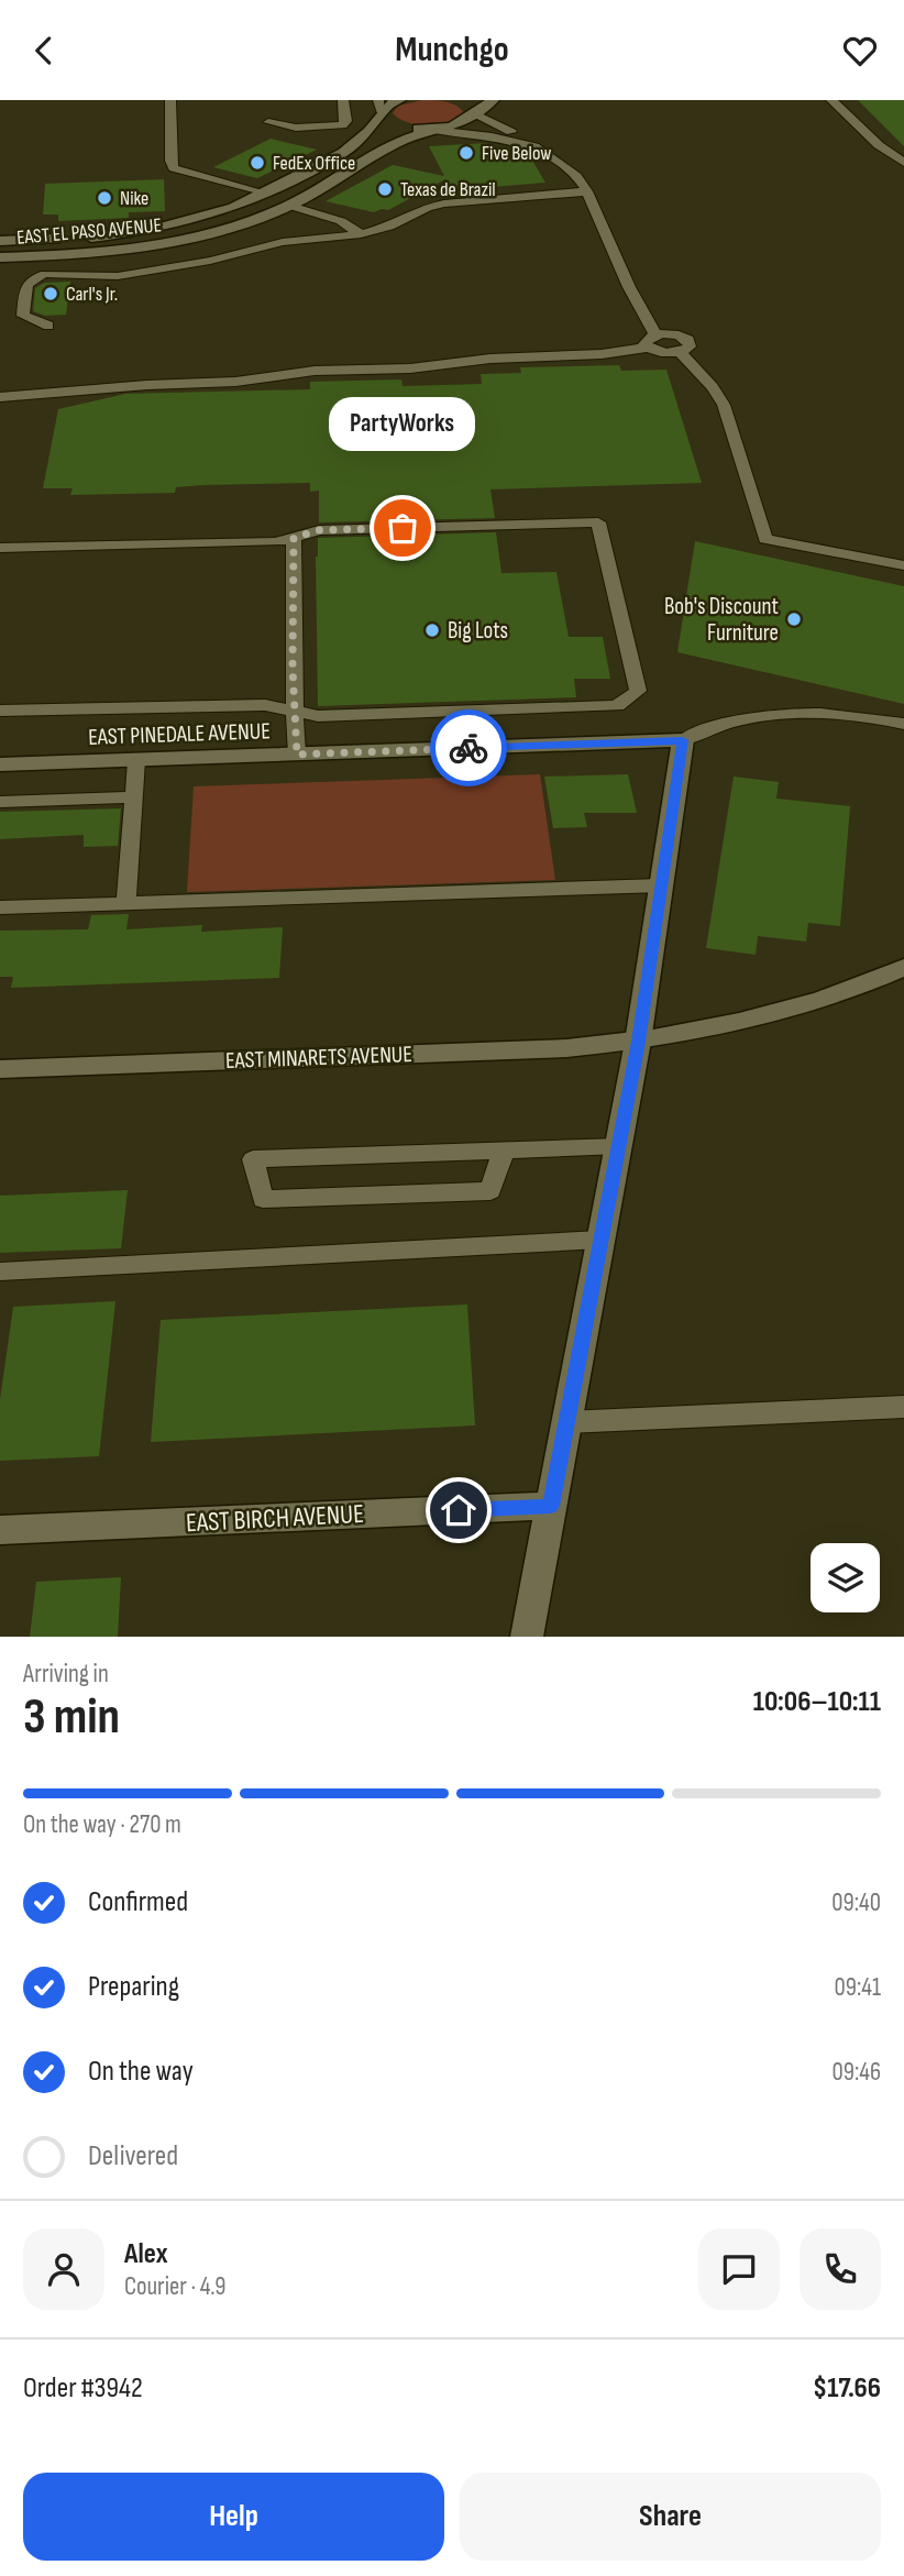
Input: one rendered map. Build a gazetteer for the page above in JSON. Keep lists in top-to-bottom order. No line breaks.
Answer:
{"streets":{"street":["EAST EL PASO AVENUE","EAST PINEDALE AVENUE","EAST MINARETS AVENUE","EAST BIRCH AVENUE"]},"places":["Five Below","FedEx Office","Texas de Brazil","Nike","Carl's Jr.","PartyWorks","Bob's Discount Furniture","Big Lots"],"page":{"header":"Munchgo","bubble":"PartyWorks","heading":["3 min","Arriving in","10:06–10:11"],"panel":["Alex","Courier · 4.9","Order #3942","$17.66"],"bar":"On the way · 270 m","list":[["Confirmed","09:40"],["Preparing","09:41"],["On the way","09:46"],"Delivered"],"buttons":["Help","Share"]}}
